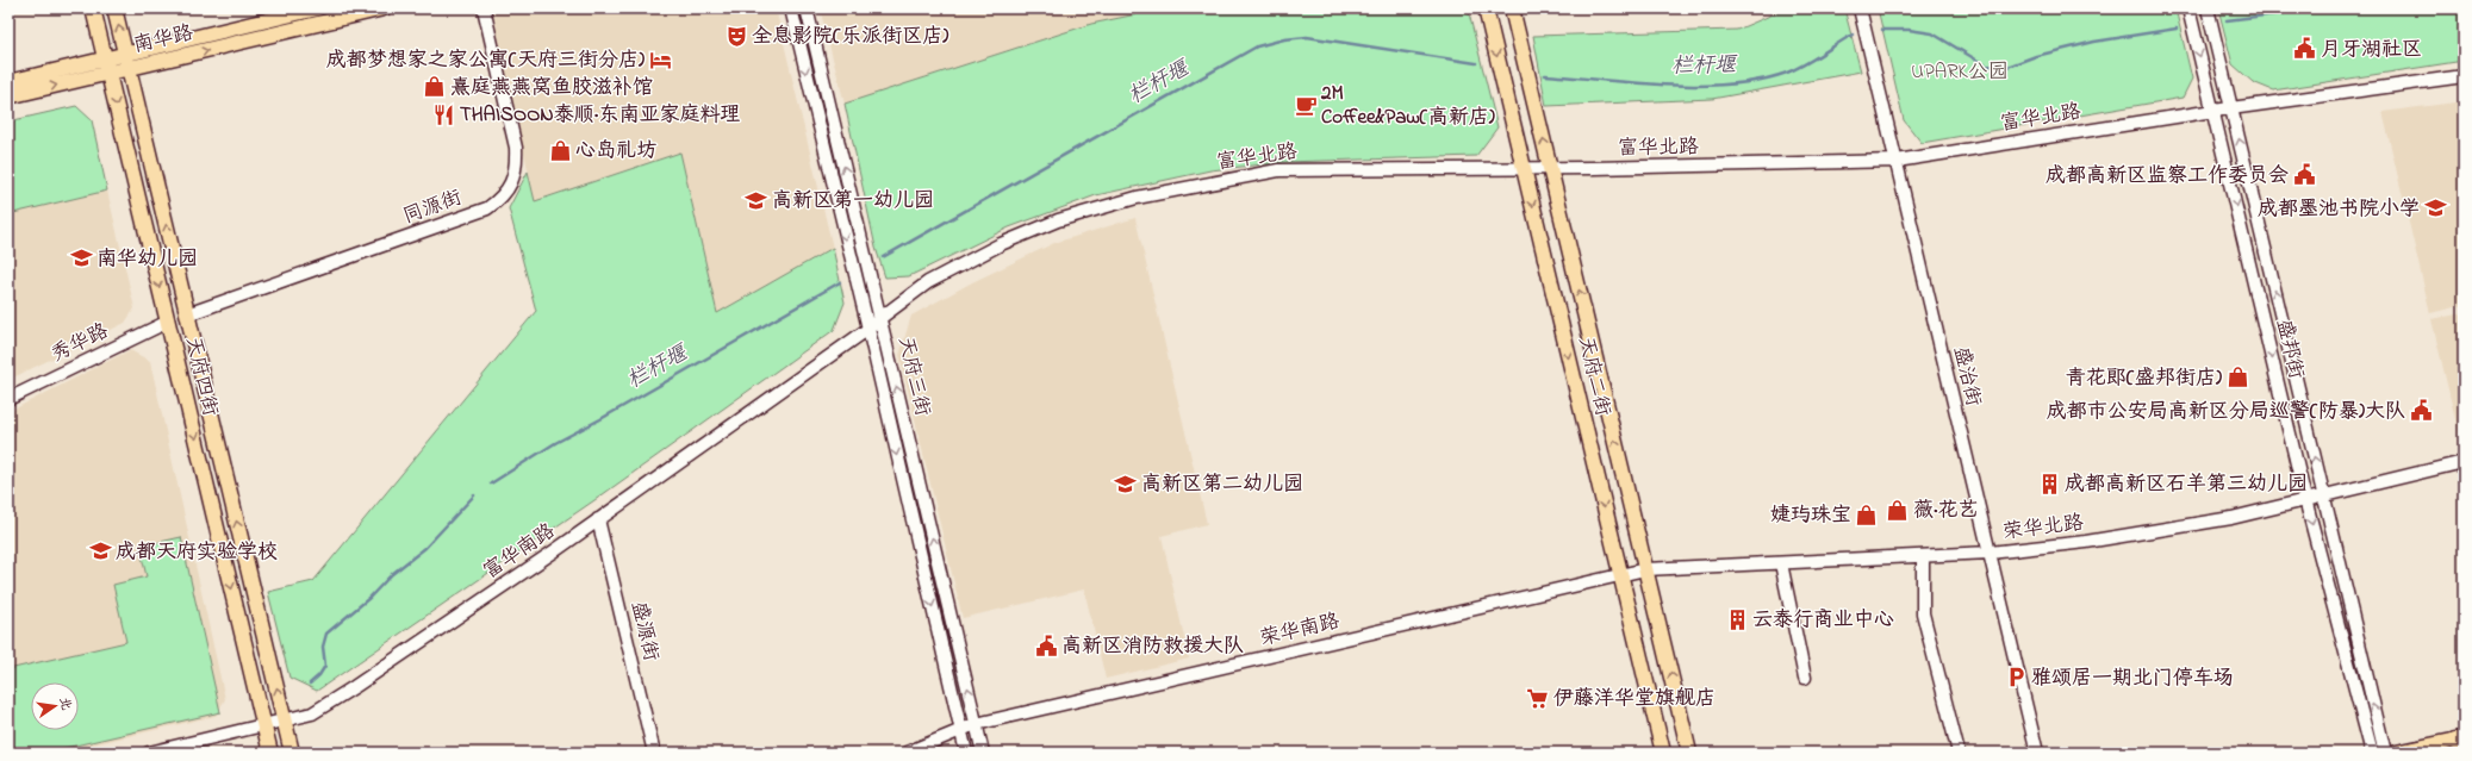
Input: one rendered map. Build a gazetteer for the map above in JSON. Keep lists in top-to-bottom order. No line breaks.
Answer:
{"streets":{"main road":["南华路","天府四街","天府二街"],"street":["富华北路","同源街","秀华路","盛邦街","天府三街","盛治街","荣华北路","富华南路","荣华南路","盛源街"]},"crossings":[["南华路","天府四街"],["富华北路","盛邦街"],["富华北路","天府三街"],["富华北路","天府二街"],["富华北路","盛治街"],["富华北路","富华南路"],["同源街","天府四街"],["秀华路","天府四街"],["盛邦街","荣华北路"],["天府四街","富华南路"],["天府三街","富华南路"],["天府三街","荣华南路"],["天府二街","荣华北路"],["天府二街","荣华南路"],["盛治街","荣华北路"],["荣华北路","荣华南路"],["富华南路","盛源街"]],"water":["栏杆堰"],"parks":["UPARK公园"],"places":{"theatre":["全息影院(乐派街区店)"],"public building":["月牙湖社区","成都高新区监察工作委员会","成都市公安局高新区分局巡警(防暴)大队","高新区消防救援大队"],"hotel":["成都梦想家之家公寓(天府三街分店)"],"shop":["熹庭燕燕窝鱼胶滋补馆","心岛礼坊","青花郎(盛邦街店)","薇·花艺","婕玙珠宝"],"cafe":["2M Coffee&Paw(高新店)"],"restaurant":["THAISOON泰顺·东南亚家庭料理"],"school or university":["高新区第一幼儿园","成都墨池书院小学","南华幼儿园","高新区第二幼儿园","成都天府实验学校"],"building":["成都高新区石羊第三幼儿园","云泰行商业中心"],"parking":["雅颂居一期北门停车场"],"supermarket":["伊藤洋华堂旗舰店"]},"north":"right"}
